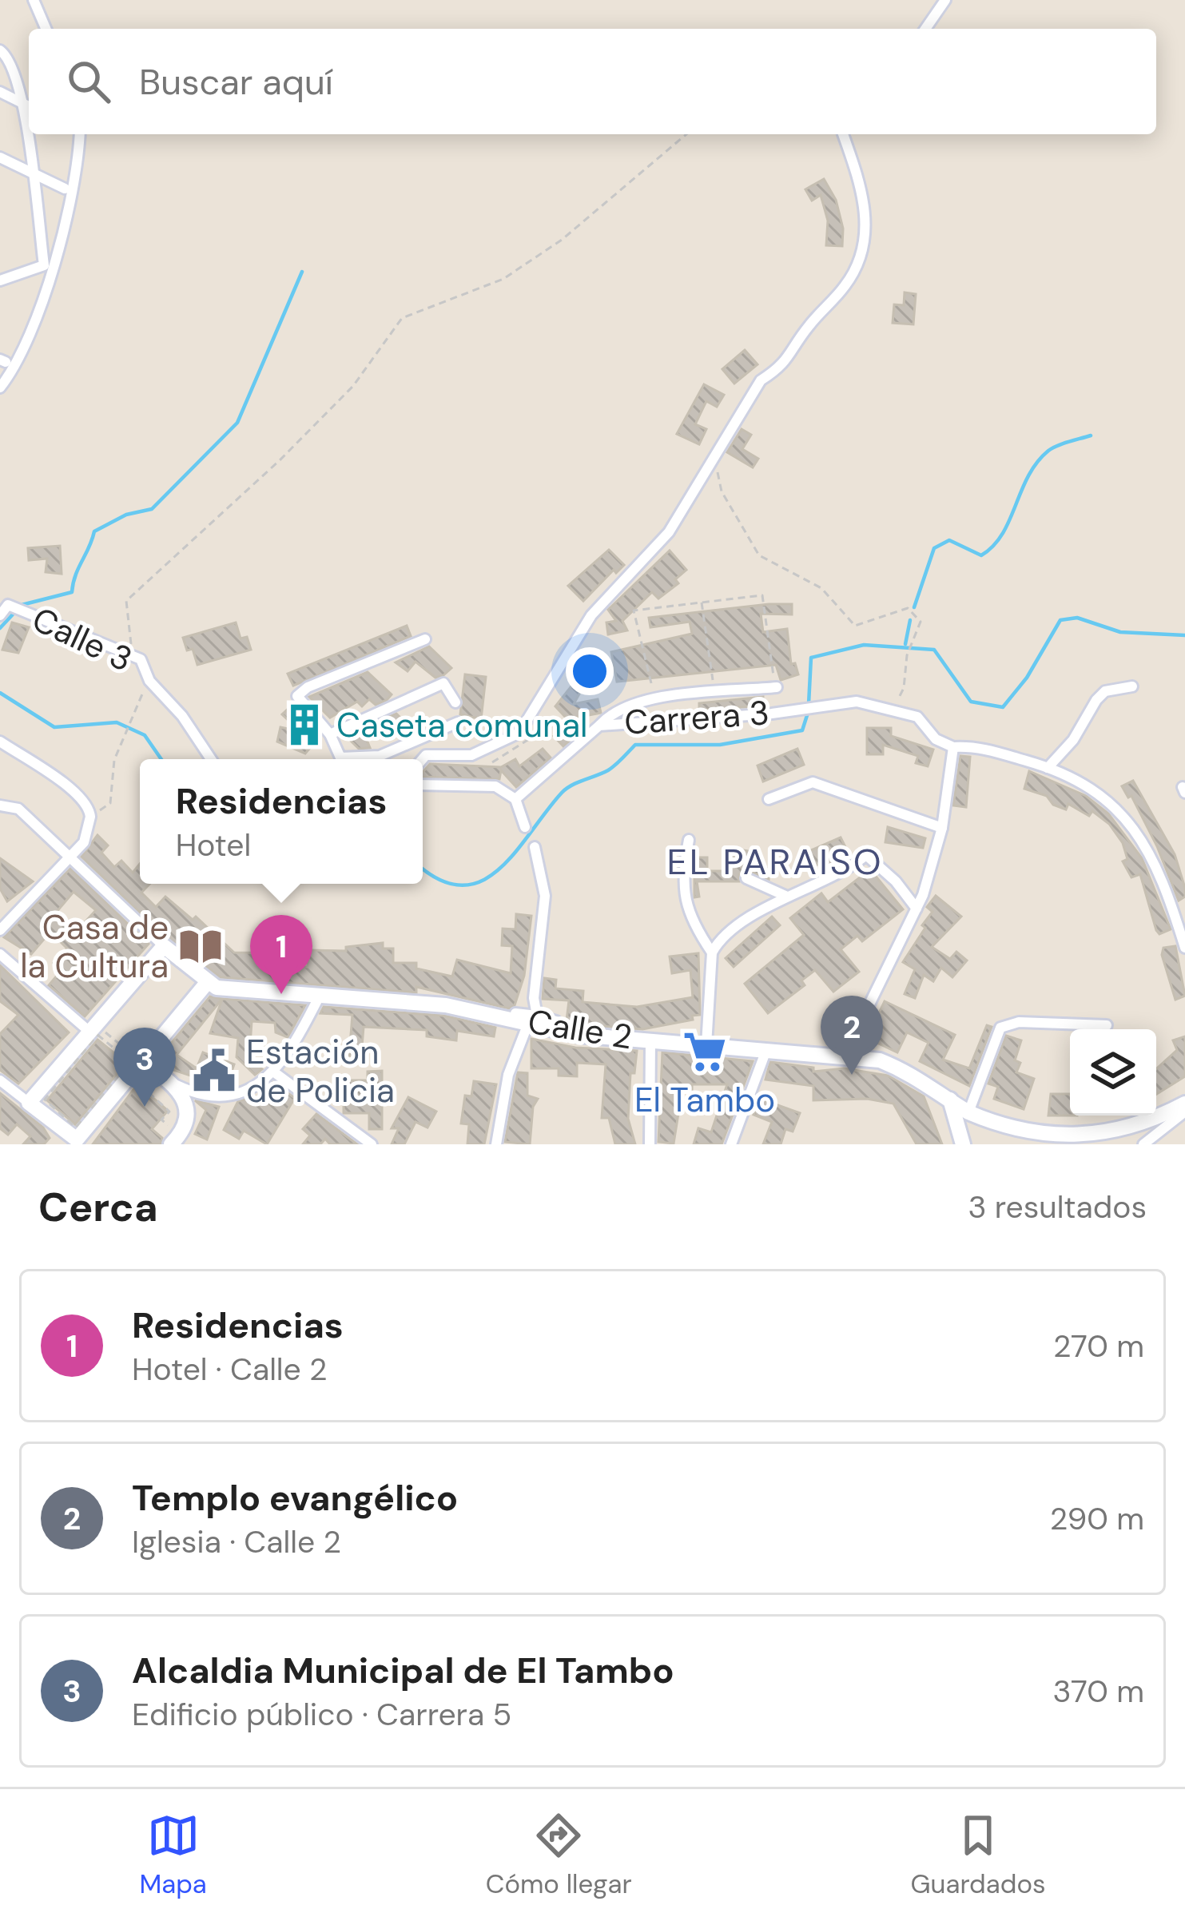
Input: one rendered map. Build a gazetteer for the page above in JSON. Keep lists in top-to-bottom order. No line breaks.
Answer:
{"streets":{"street":["Calle 3","Carrera 3","Calle 2"]},"districts":["EL PARAISO"],"places":{"building":["Caseta comunal"],"library":["Casa de la Cultura"],"supermarket":["El Tambo"],"public building":["Estación de Policia"]},"page":{"search":"Buscar aquí","popup":["Residencias","Hotel"],"pins":["1","2","3"],"heading":["Cerca","3 resultados"],"list":[{"mark":"1","name":"Residencias","note":"Hotel · Calle 2","value":"270 m"},{"mark":"2","name":"Templo evangélico","note":"Iglesia · Calle 2","value":"290 m"},{"mark":"3","name":"Alcaldia Municipal de El Tambo","note":"Edificio público · Carrera 5","value":"370 m"}],"nav":["Mapa","Cómo llegar","Guardados"]}}
